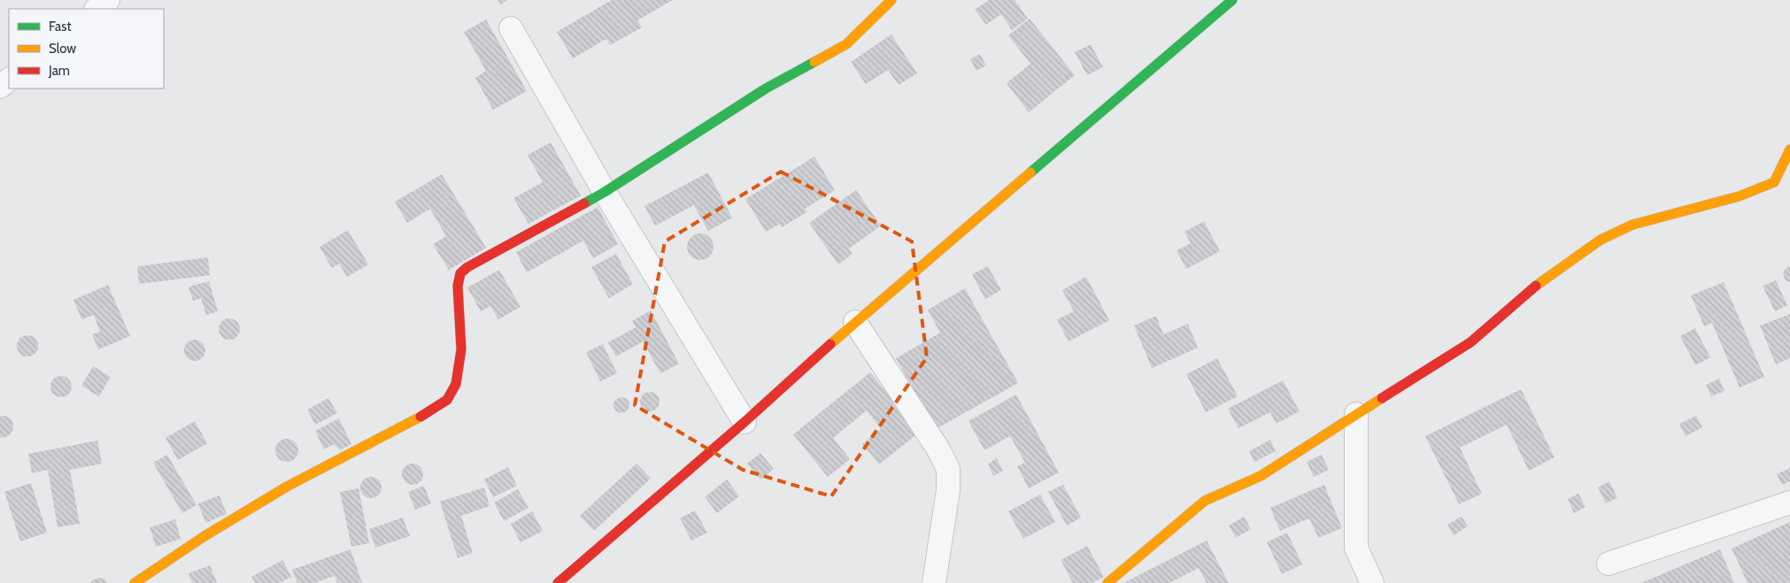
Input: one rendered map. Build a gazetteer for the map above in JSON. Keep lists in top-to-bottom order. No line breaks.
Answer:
{"legend":["Fast","Slow","Jam"]}
